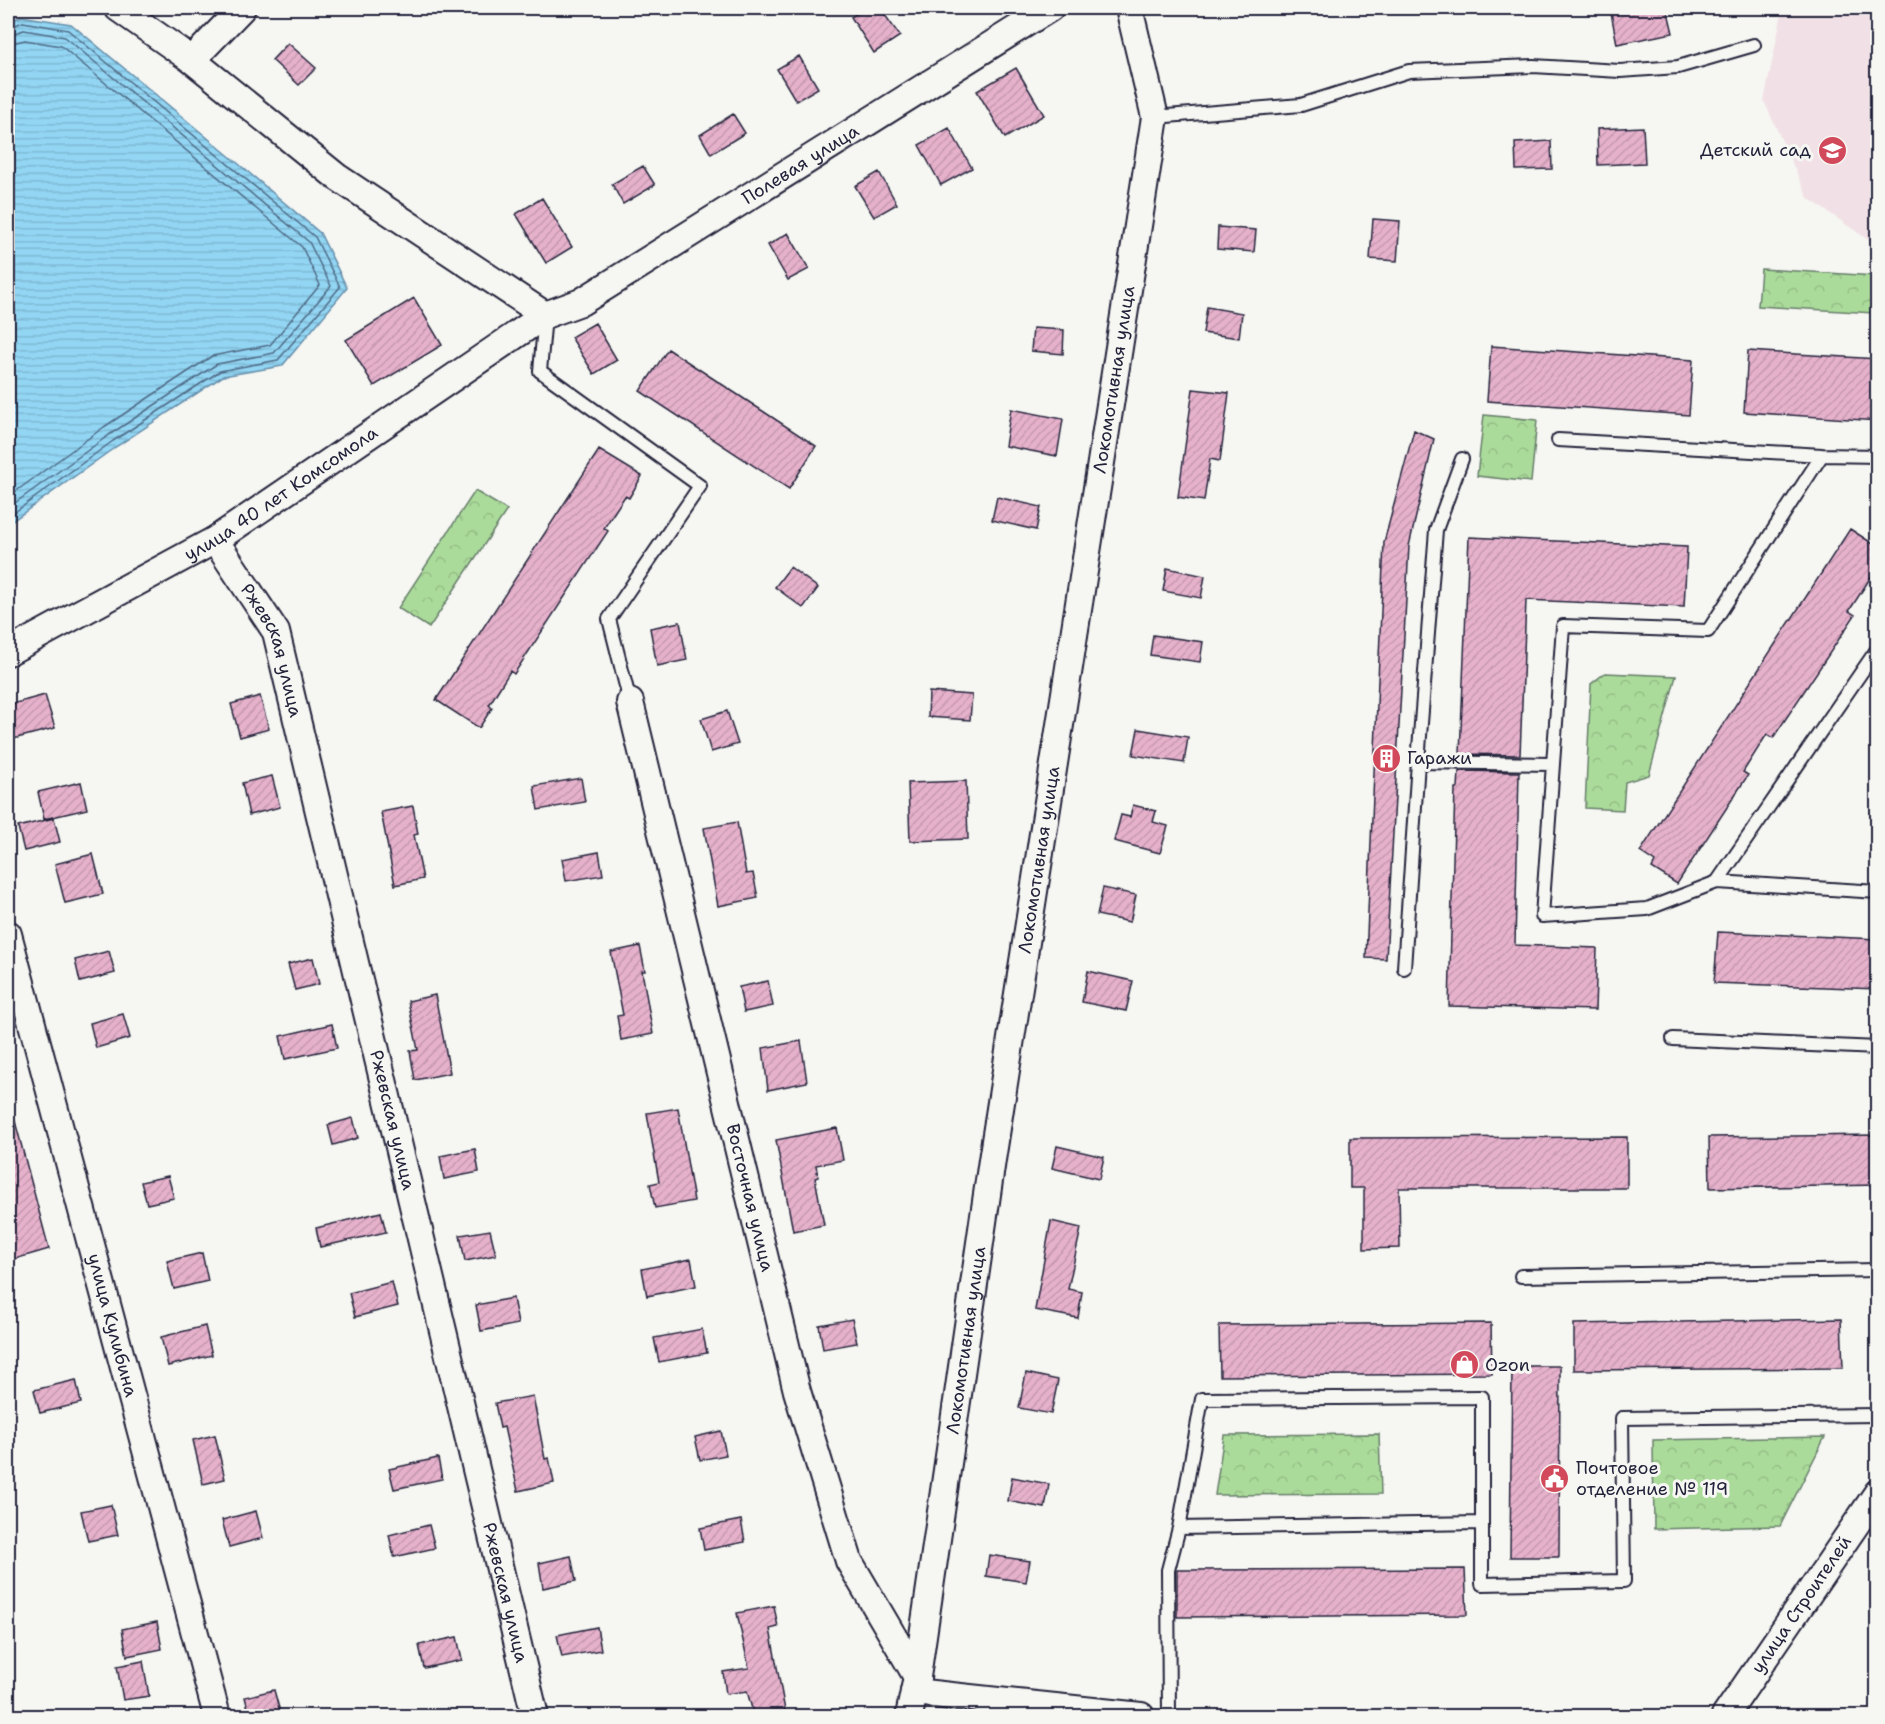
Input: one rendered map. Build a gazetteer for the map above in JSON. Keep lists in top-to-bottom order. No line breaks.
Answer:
{"streets":{"street":["Полевая улица","Локомотивная улица","улица 40 лет Комсомола","Ржевская улица","Восточная улица","улица Кулибина","улица Строителей"]},"crossings":[["Полевая улица","улица 40 лет Комсомола"],["Локомотивная улица","Восточная улица"],["улица 40 лет Комсомола","Ржевская улица"]],"places":{"school or university":["Детский сад"],"building":["Гаражи"],"shop":["Ozon"],"public building":["Почтовое отделение № 119"]}}
